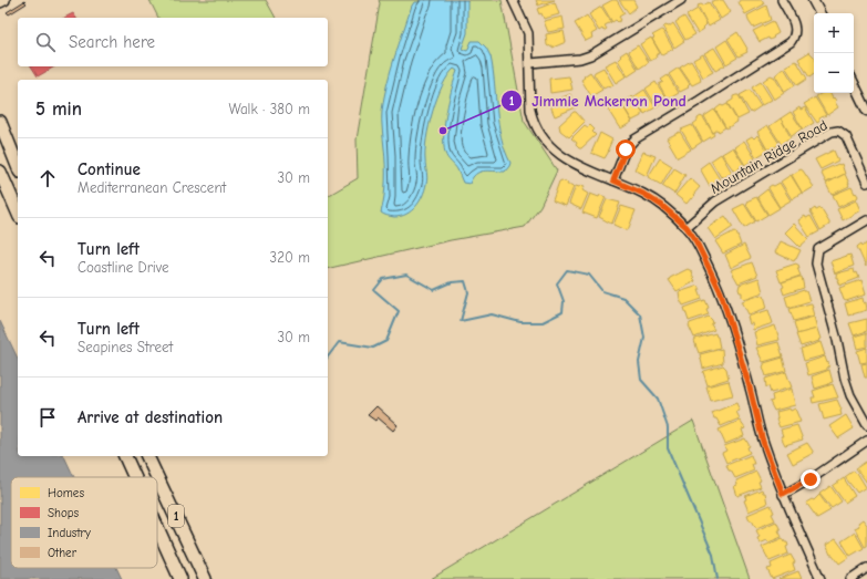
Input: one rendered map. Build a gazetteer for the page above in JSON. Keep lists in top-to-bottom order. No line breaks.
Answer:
{"streets":{"main road":["1"],"street":["Mountain Ridge Road"]},"places":["Jimmie Mckerron Pond"],"legend":["Homes","Shops","Industry","Other"],"page":{"map_buttons":["+","−"],"search":"Search here","heading":["5 min","Walk · 380 m"],"list":[["Continue","Mediterranean Crescent","30 m"],["Turn left","Coastline Drive","320 m"],["Turn left","Seapines Street","30 m"],"Arrive at destination"]}}
